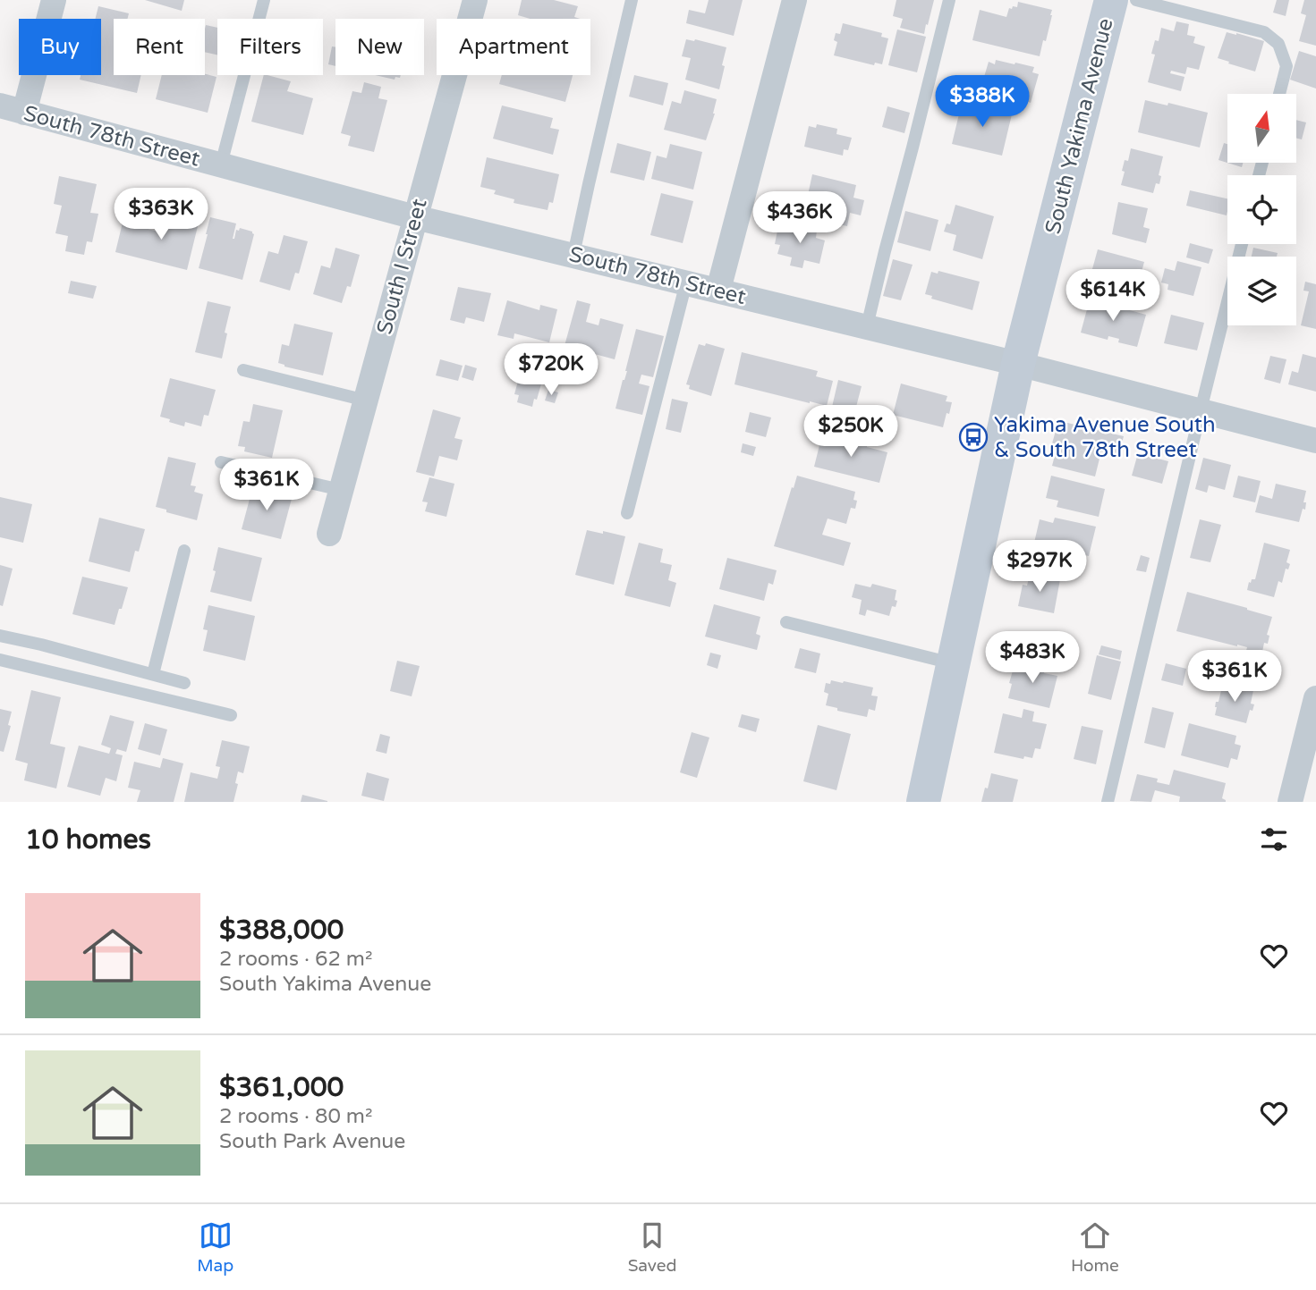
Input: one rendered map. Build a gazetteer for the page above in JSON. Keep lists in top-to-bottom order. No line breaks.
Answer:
{"streets":{"main road":["South Yakima Avenue"],"street":["South 78th Street","South I Street"]},"crossings":[["South Yakima Avenue","South 78th Street"],["South 78th Street","South I Street"]],"places":{"bus stop":["Yakima Avenue South & South 78th Street"]},"north":"top","page":{"chip":["Buy","Rent","Filters","New","Apartment"],"price":["$388K","$363K","$436K","$614K","$720K","$250K","$361K","$297K","$483K","$361K"],"heading":"10 homes","list":[{"name":"$388,000","note":"2 rooms · 62 m² · South Yakima Avenue"},{"name":"$361,000","note":"2 rooms · 80 m² · South Park Avenue"}],"tabs":["Map","Saved","Home"]}}
